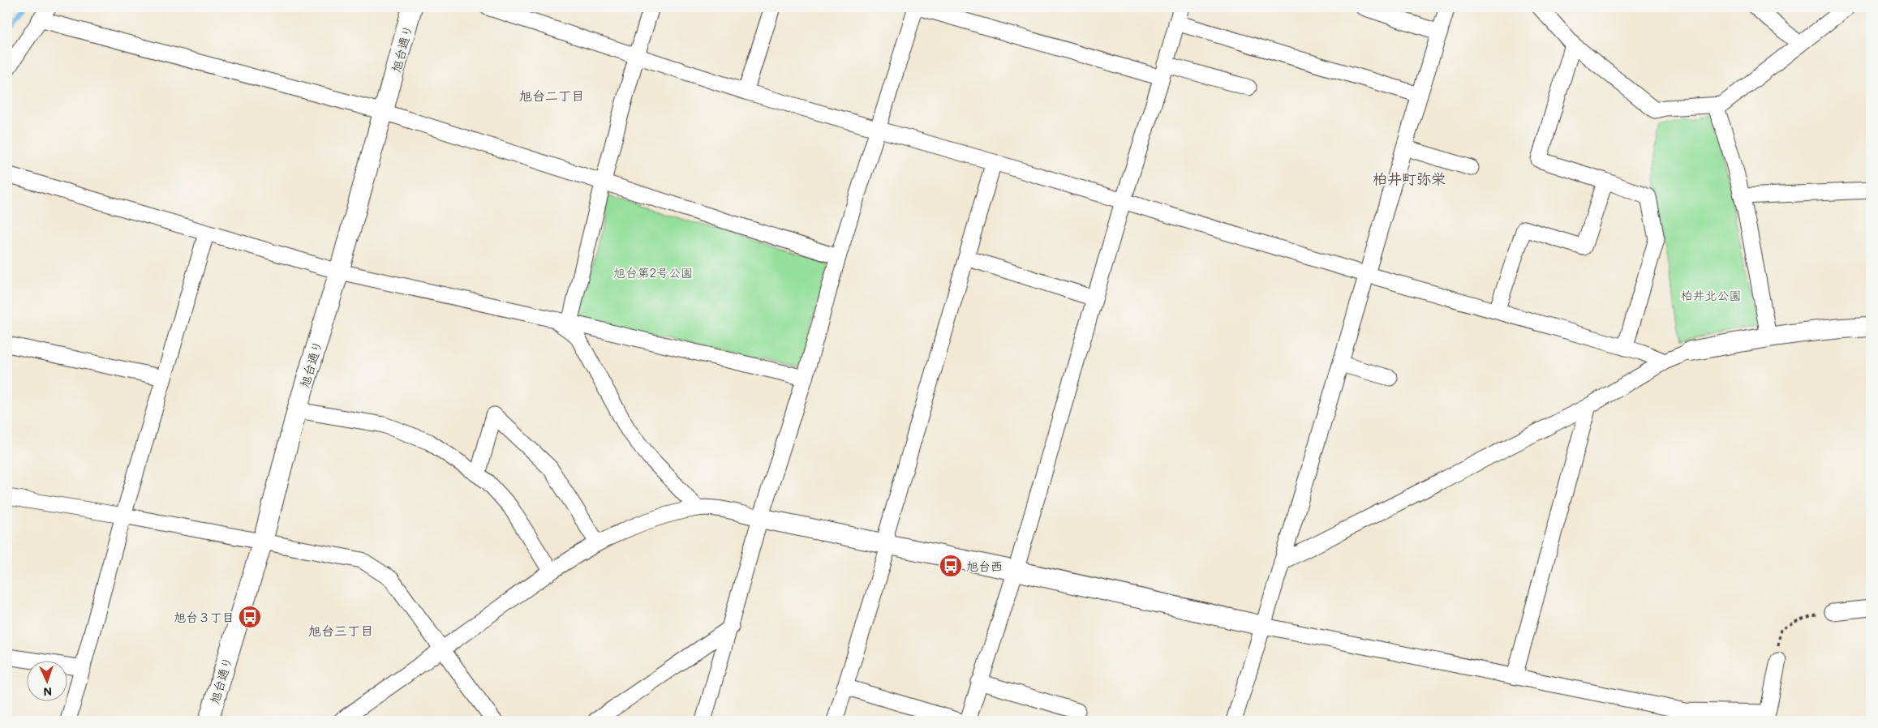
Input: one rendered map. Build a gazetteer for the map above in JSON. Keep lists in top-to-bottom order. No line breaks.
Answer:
{"streets":{"street":["旭台通り"]},"districts":["旭台二丁目","柏井町弥栄","旭台三丁目"],"parks":["旭台第2号公園","柏井北公園"],"places":{"bus stop":["旭台西","旭台３丁目"]},"north":"bottom"}
